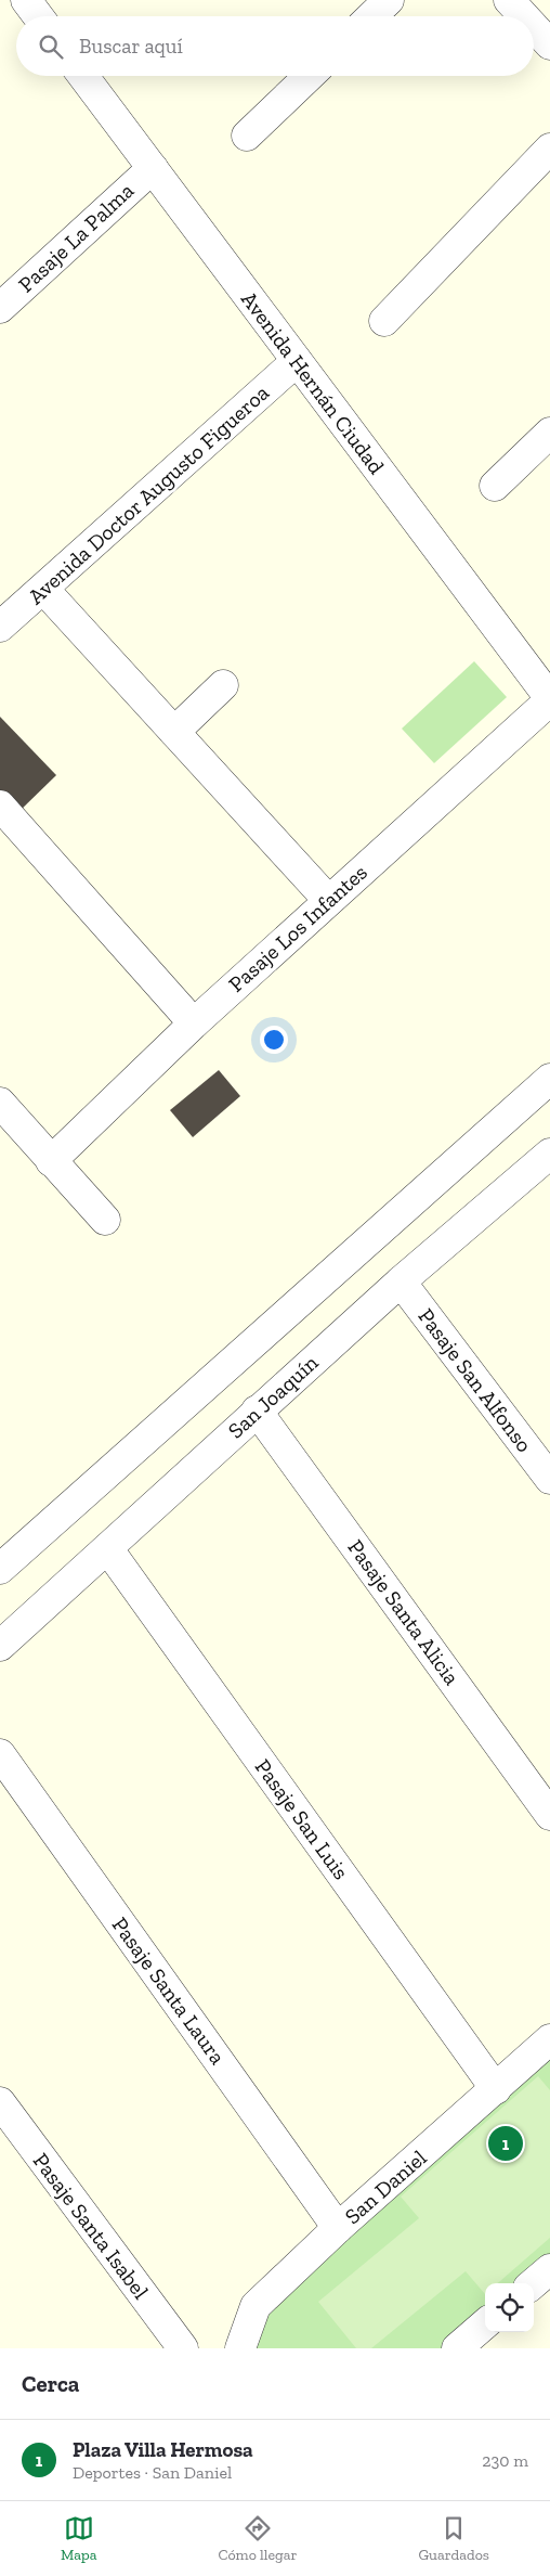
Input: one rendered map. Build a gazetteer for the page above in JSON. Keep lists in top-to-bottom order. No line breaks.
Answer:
{"streets":{"street":["Pasaje La Palma","Avenida Hernán Ciudad","Avenida Doctor Augusto Figueroa","Pasaje Los Infantes","Pasaje San Alfonso","San Joaquín","Pasaje Santa Alicia","Pasaje San Luis","Pasaje Santa Laura","San Daniel","Pasaje Santa Isabel"]},"crossings":[["Pasaje La Palma","Avenida Hernán Ciudad"],["Avenida Hernán Ciudad","Avenida Doctor Augusto Figueroa"],["Avenida Hernán Ciudad","Pasaje Los Infantes"],["Pasaje San Alfonso","San Joaquín"],["San Joaquín","Pasaje Santa Alicia"],["San Joaquín","Pasaje San Luis"],["Pasaje San Luis","San Daniel"],["Pasaje Santa Laura","San Daniel"]],"page":{"search":"Buscar aquí","pins":"1","heading":"Cerca","list":[{"mark":"1","name":"Plaza Villa Hermosa","note":"Deportes · San Daniel","value":"230 m"}],"nav":["Mapa","Cómo llegar","Guardados"]}}
